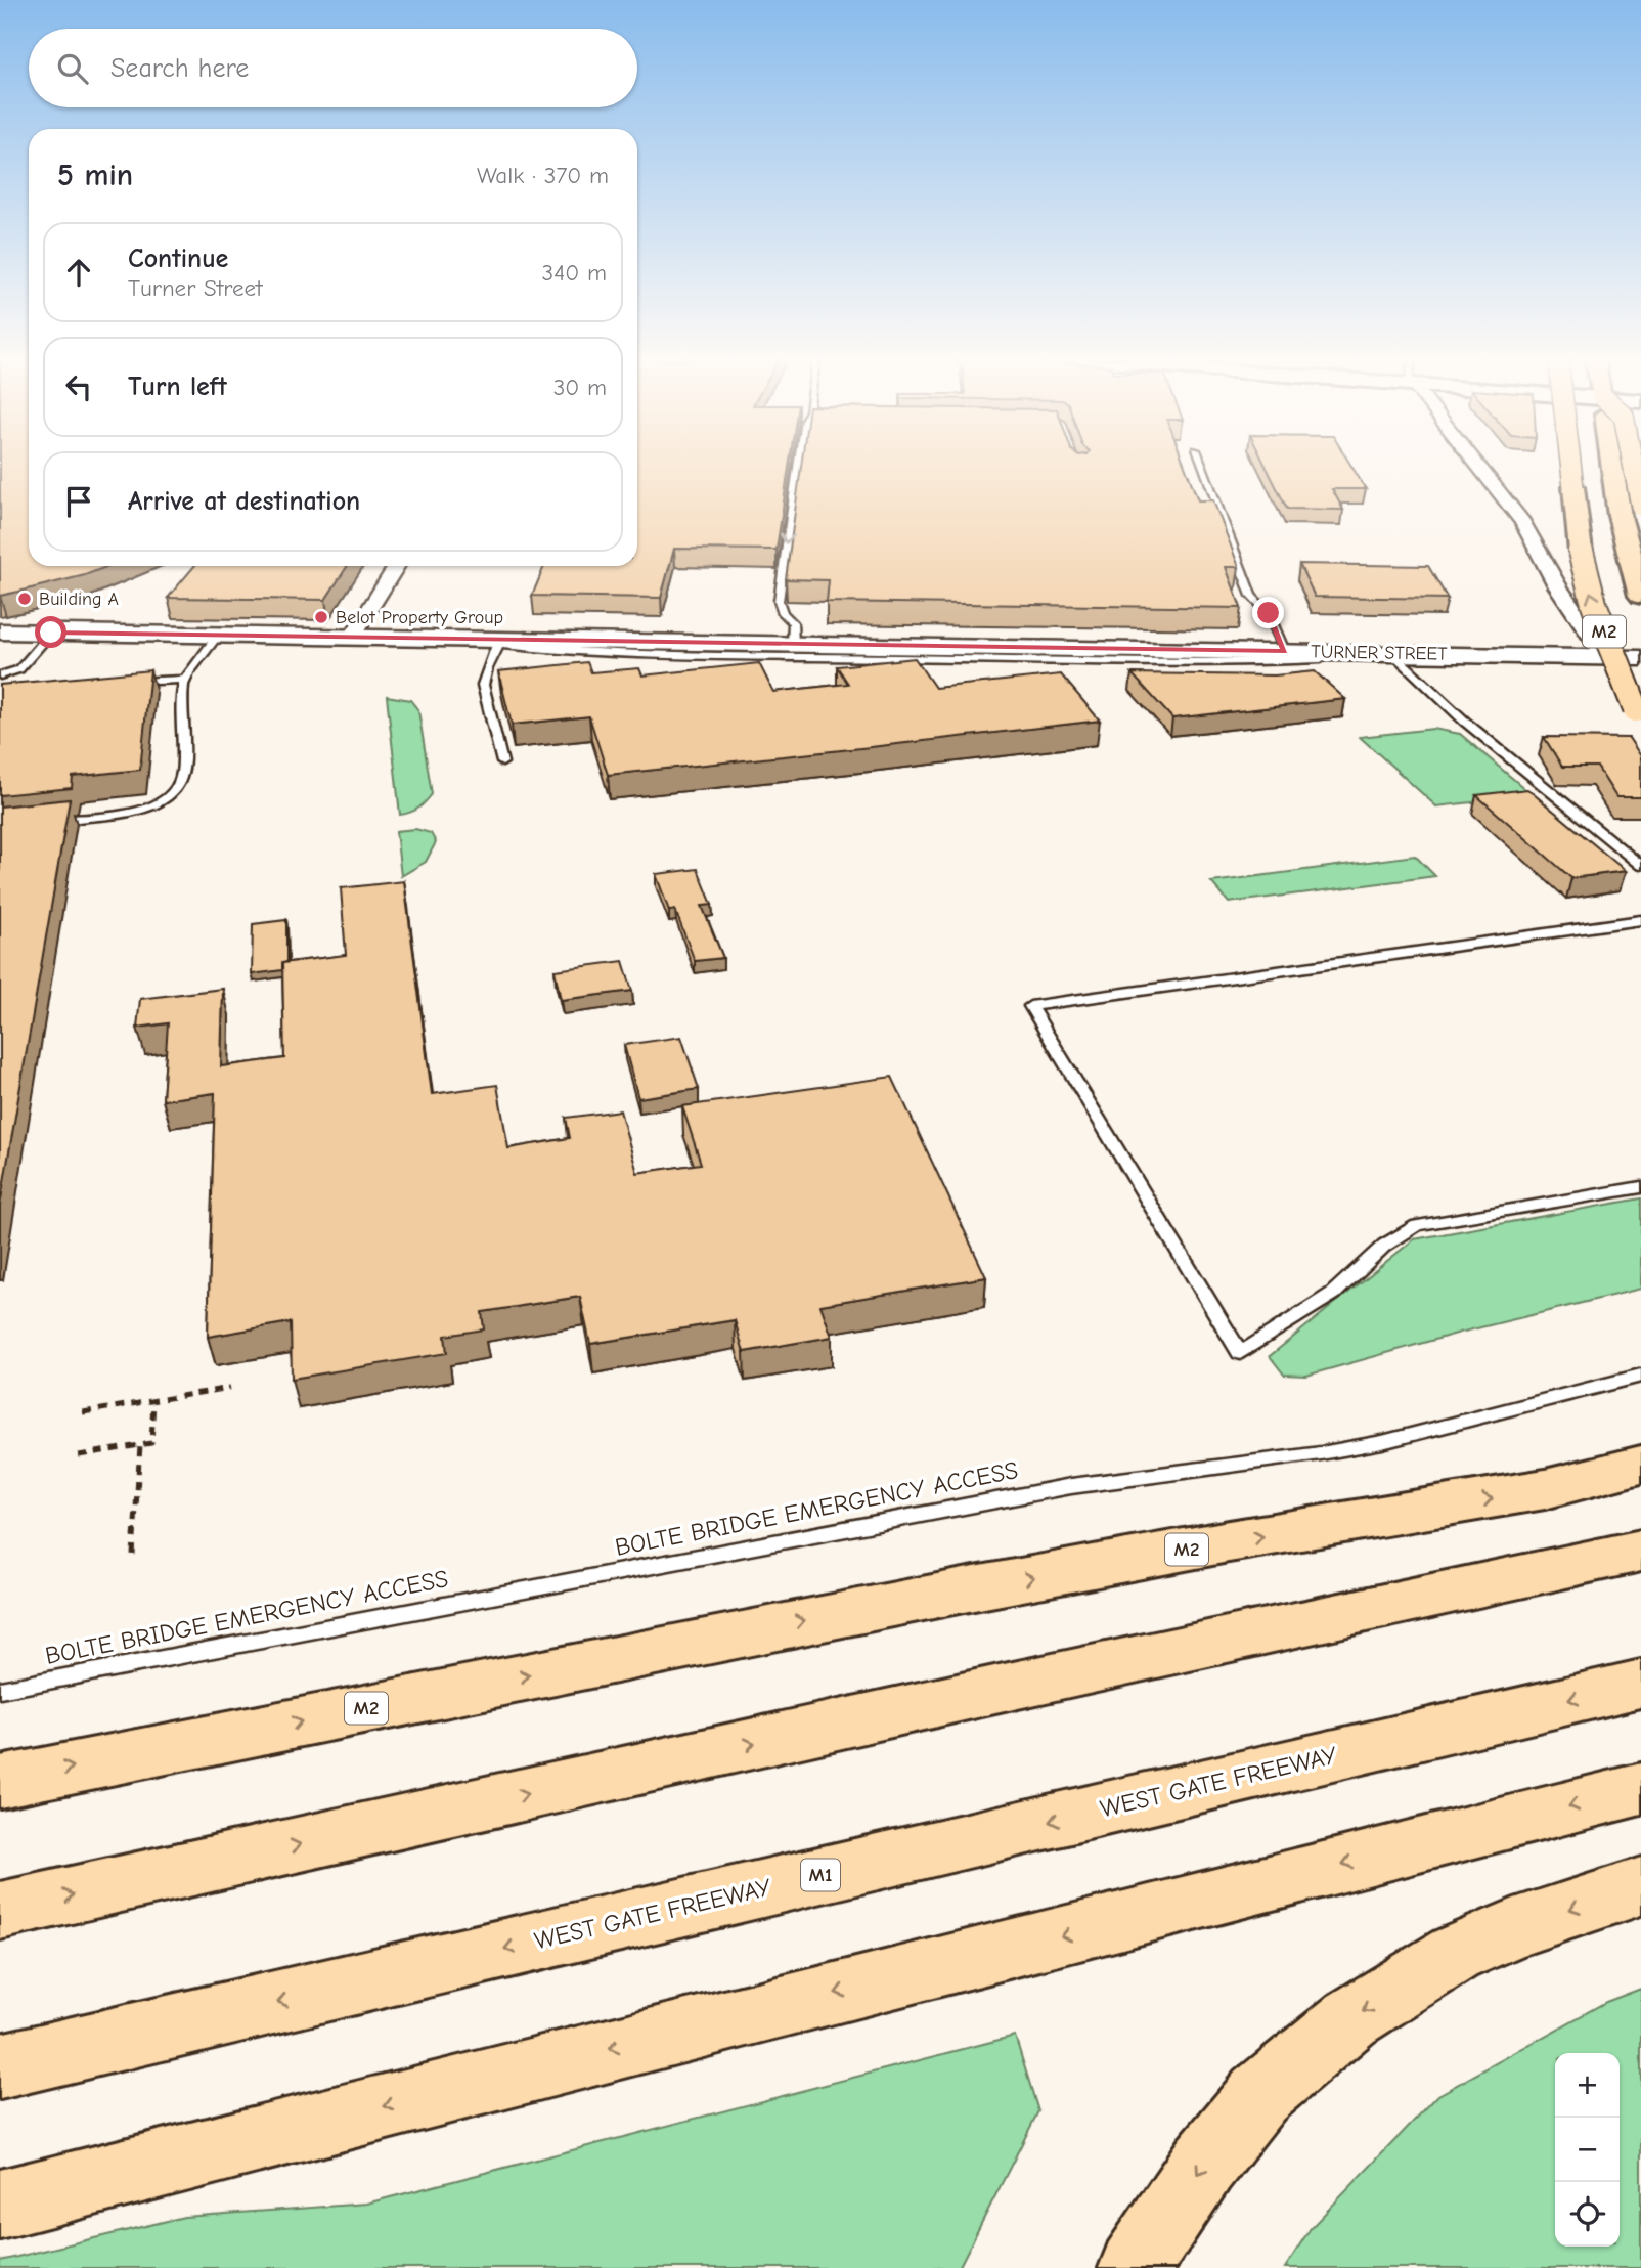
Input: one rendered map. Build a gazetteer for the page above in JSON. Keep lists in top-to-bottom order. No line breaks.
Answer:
{"streets":{"highway":["M2","WEST GATE FREEWAY","M1"],"street":["TURNER STREET"],"lane":["BOLTE BRIDGE EMERGENCY ACCESS"]},"places":["Building A","Belot Property Group"],"page":{"search":"Search here","heading":["5 min","Walk · 370 m"],"list":[["Continue","Turner Street","340 m"],["Turn left","30 m"],"Arrive at destination"],"map_buttons":["+","−"]}}
